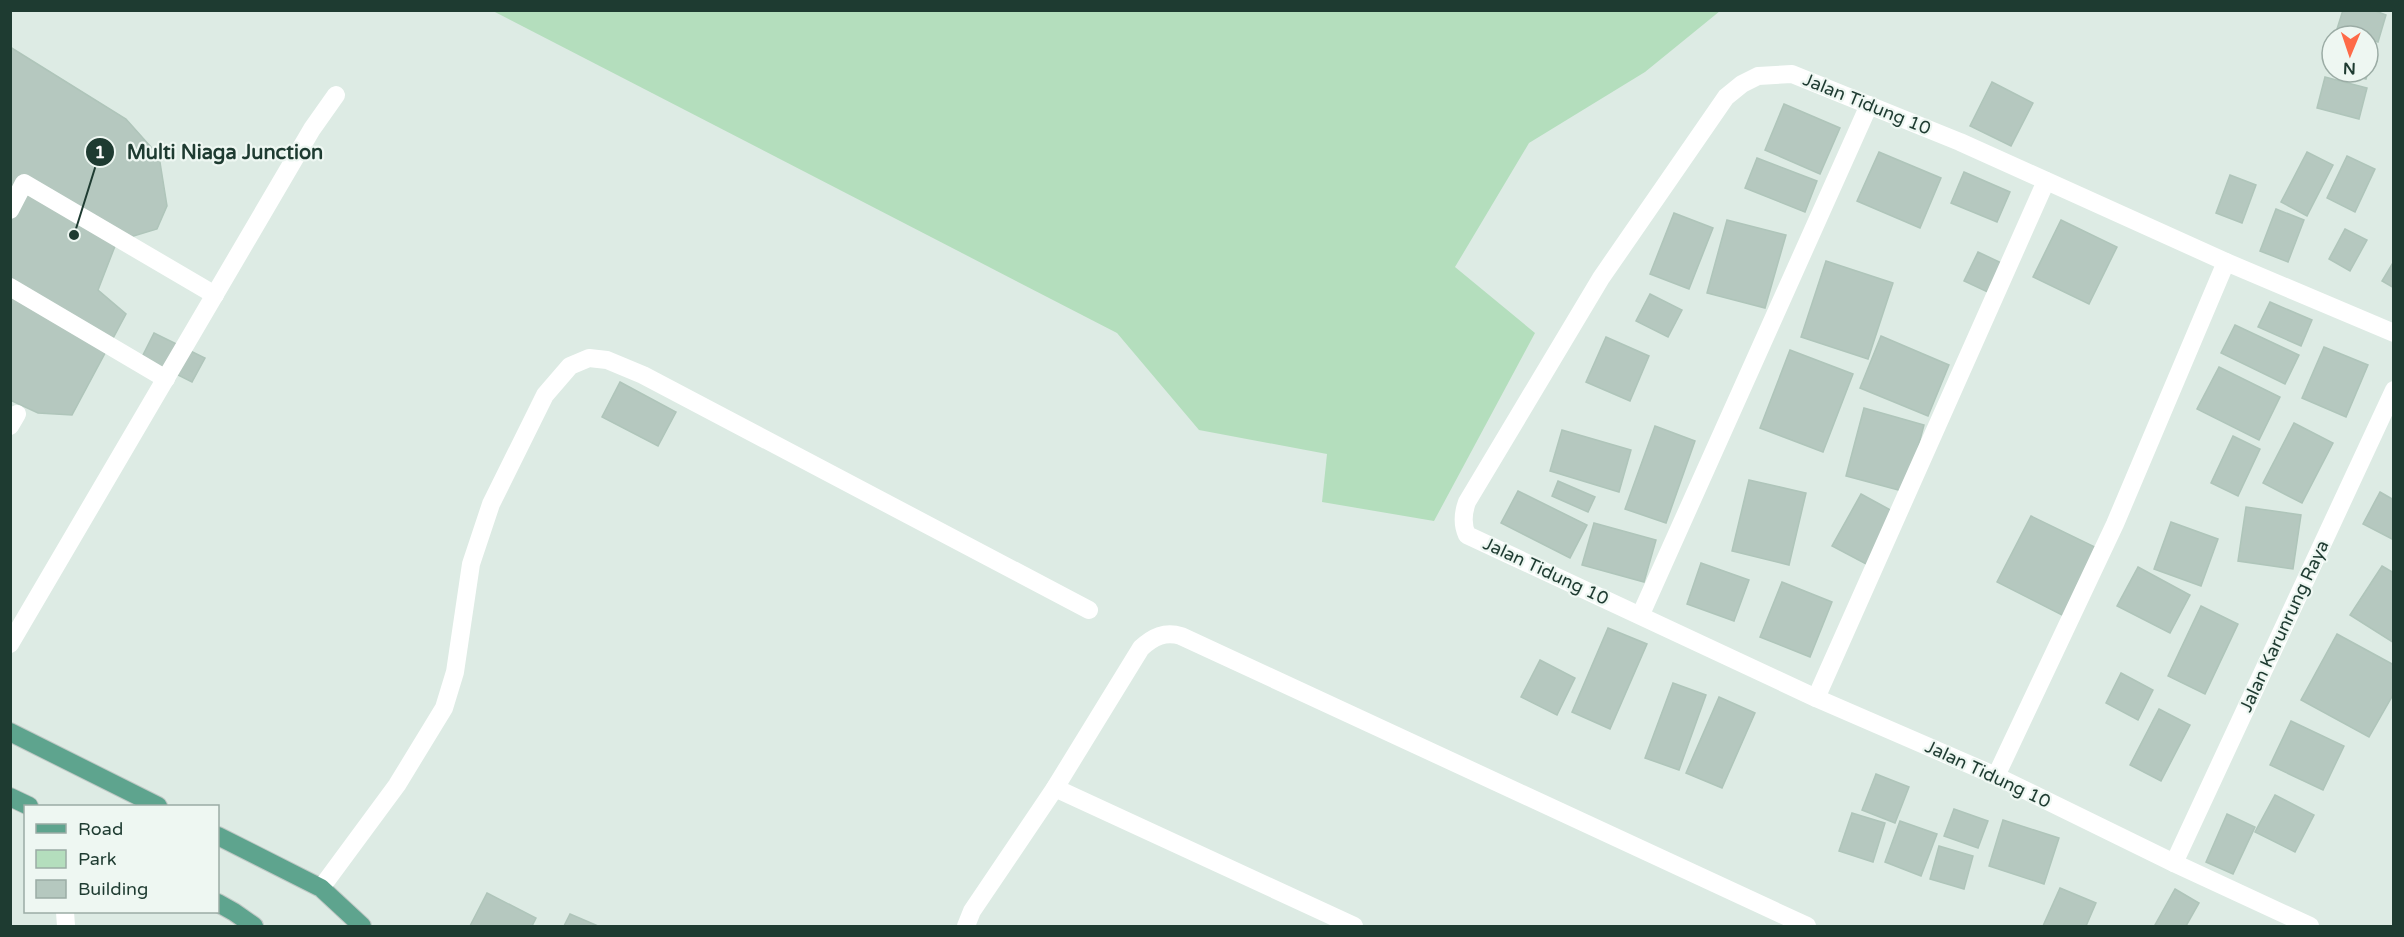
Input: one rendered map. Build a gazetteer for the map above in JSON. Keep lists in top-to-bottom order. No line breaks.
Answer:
{"streets":{"street":["Jalan Tidung 10","Jalan Karunrung Raya"]},"crossings":[["Jalan Tidung 10","Jalan Karunrung Raya"]],"places":["Multi Niaga Junction"],"legend":["Road","Park","Building"],"north":"bottom"}
